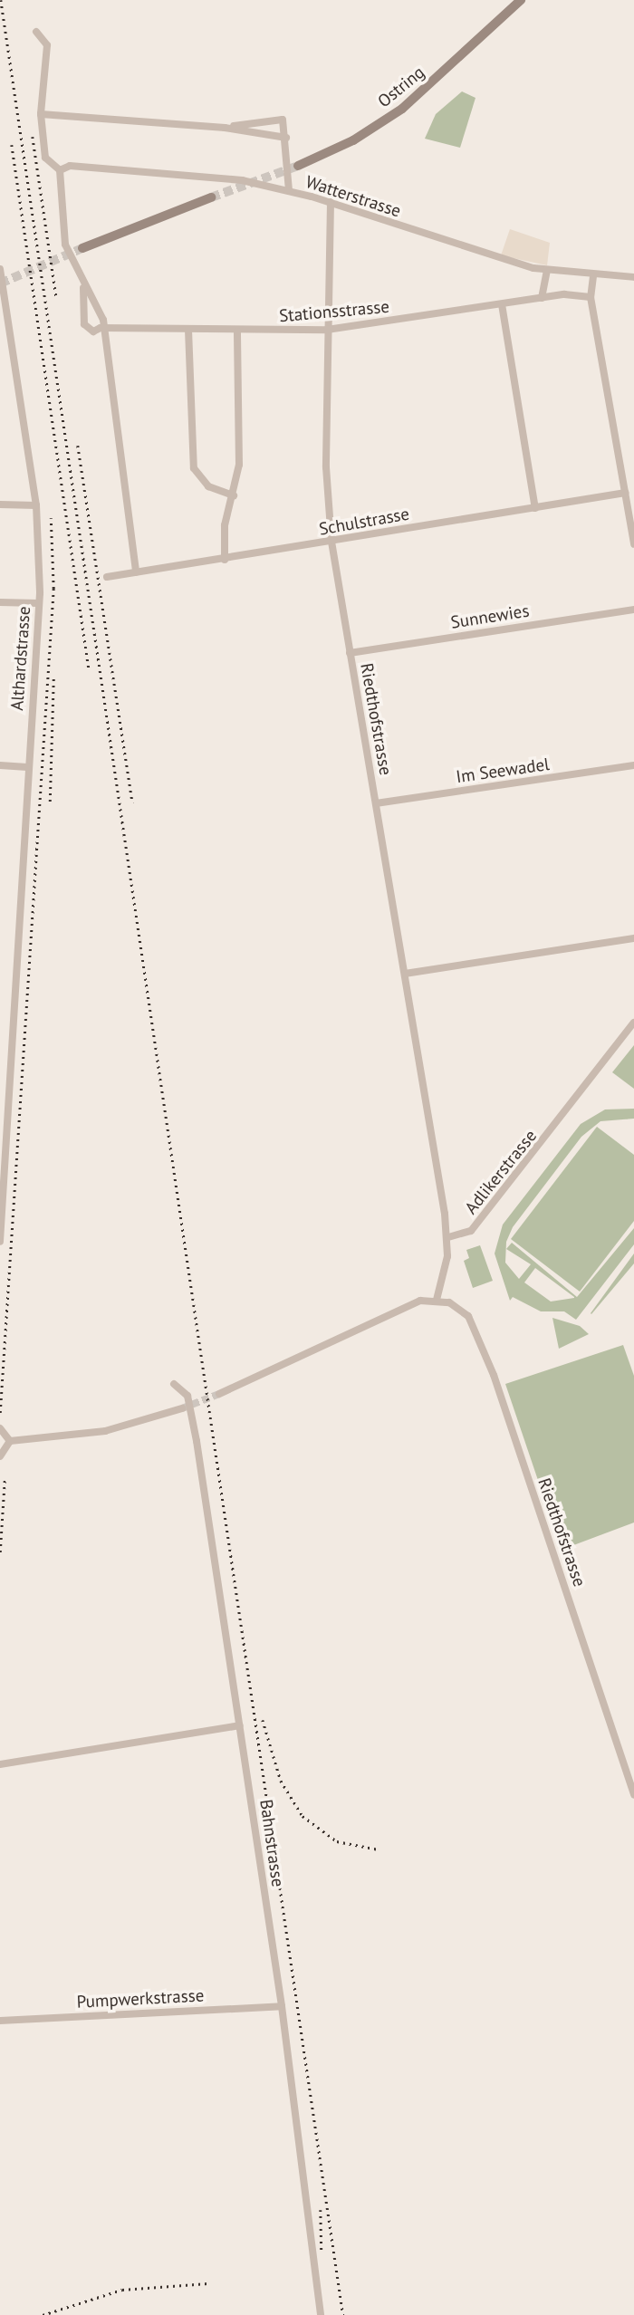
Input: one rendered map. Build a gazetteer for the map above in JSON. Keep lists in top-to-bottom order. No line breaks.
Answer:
{"streets":{"main road":["Ostring"],"street":["Watterstrasse","Stationsstrasse","Schulstrasse","Sunnewies","Althardstrasse","Riedthofstrasse","Im Seewadel","Adlikerstrasse","Bahnstrasse","Pumpwerkstrasse"]},"crossings":[["Watterstrasse","Riedthofstrasse"],["Stationsstrasse","Riedthofstrasse"],["Schulstrasse","Riedthofstrasse"],["Sunnewies","Riedthofstrasse"],["Riedthofstrasse","Im Seewadel"],["Riedthofstrasse","Adlikerstrasse"],["Bahnstrasse","Pumpwerkstrasse"]]}
